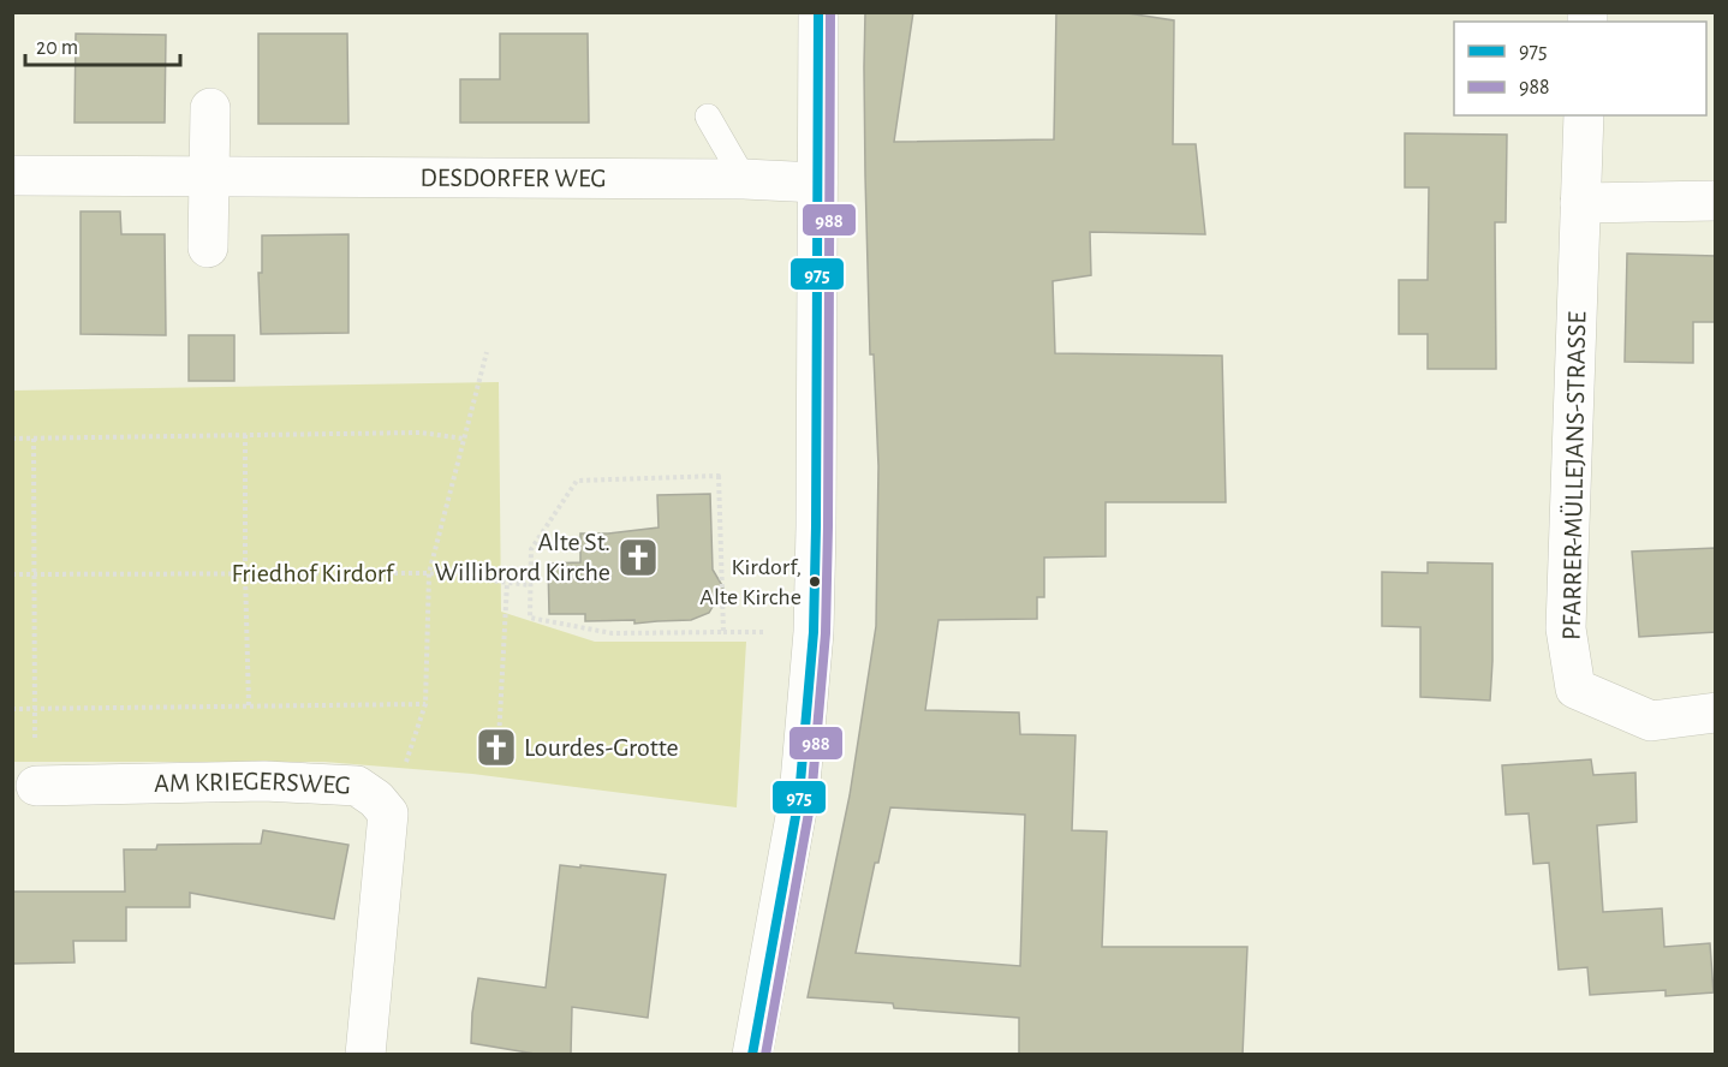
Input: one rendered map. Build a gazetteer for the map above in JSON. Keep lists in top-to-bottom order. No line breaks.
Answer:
{"streets":{"street":["DESDORFER WEG","PFARRER-MÜLLEJANS-STRASSE","AM KRIEGERSWEG"]},"parks":["Friedhof Kirdorf"],"places":{"church":["Alte St. Willibrord Kirche","Lourdes-Grotte"],"other":["Kirdorf, Alte Kirche"]},"lines":["transit line 975","transit line 988"],"legend":["975","988"],"scale_bar":"20 m"}
